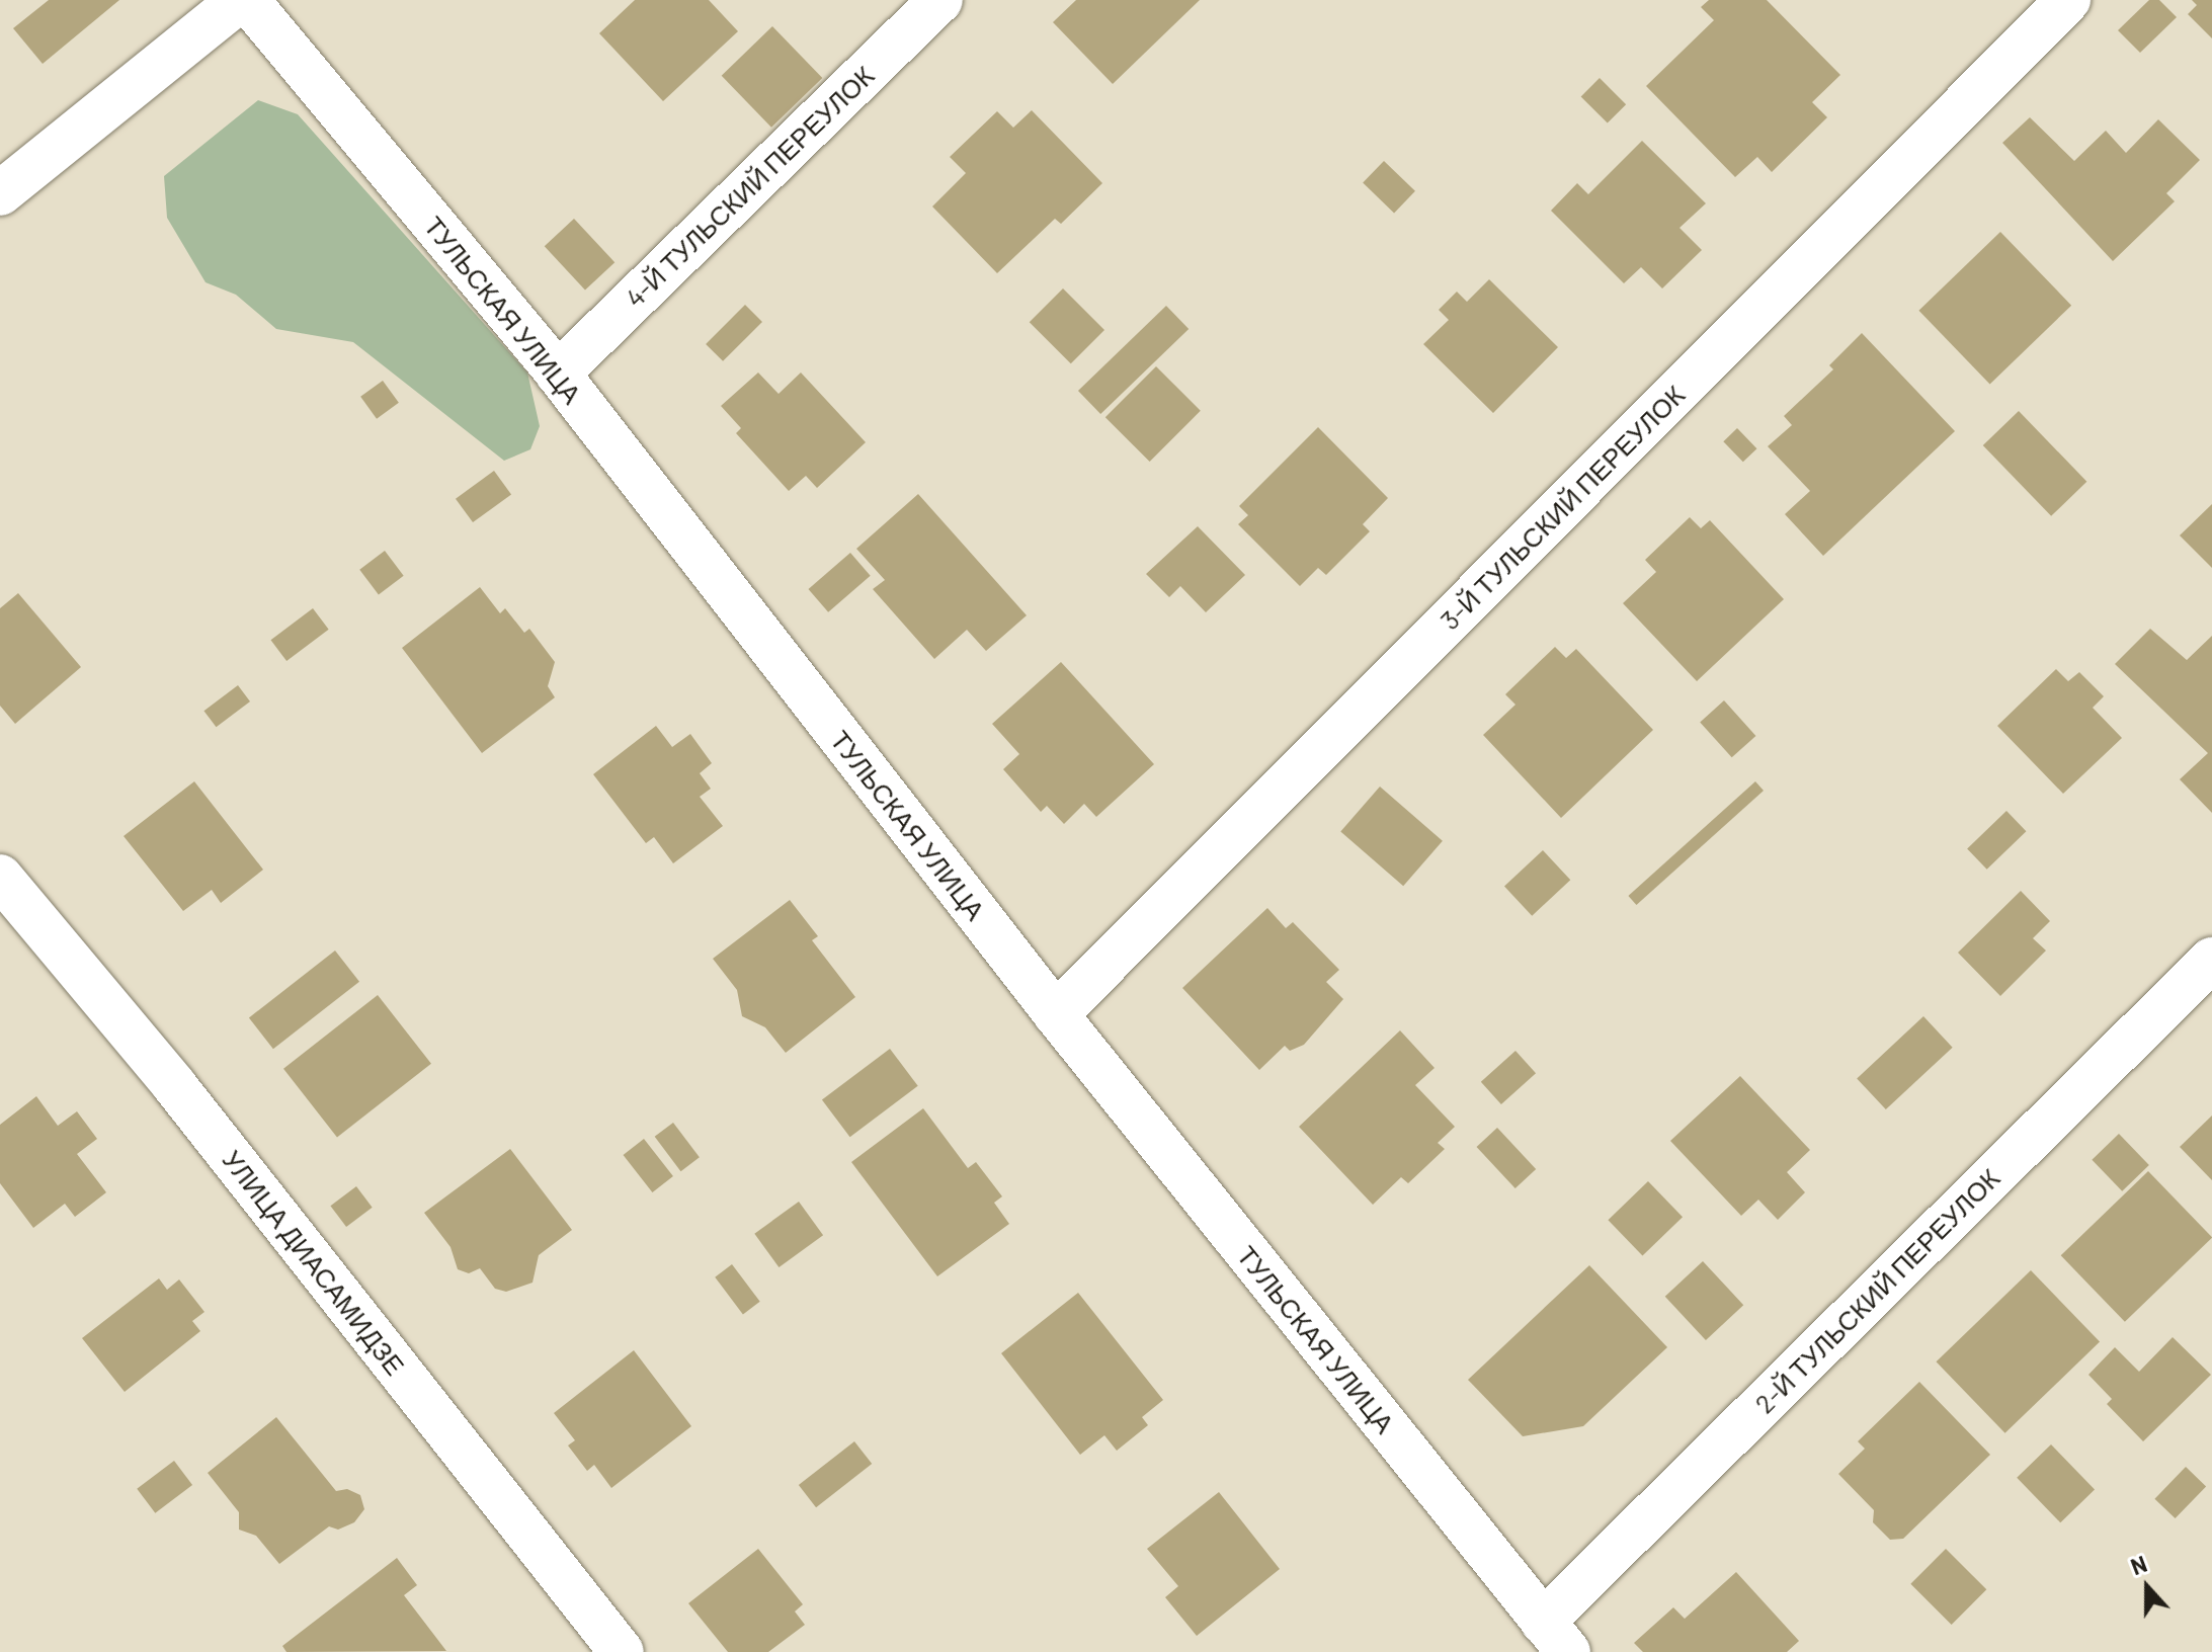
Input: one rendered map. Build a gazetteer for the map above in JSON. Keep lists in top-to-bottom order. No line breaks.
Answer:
{"streets":{"street":["4-Й ТУЛЬСКИЙ ПЕРЕУЛОК","ТУЛЬСКАЯ УЛИЦА","3-Й ТУЛЬСКИЙ ПЕРЕУЛОК","УЛИЦА ДИАСАМИДЗЕ","2-Й ТУЛЬСКИЙ ПЕРЕУЛОК"]},"crossings":[["4-Й ТУЛЬСКИЙ ПЕРЕУЛОК","ТУЛЬСКАЯ УЛИЦА"],["ТУЛЬСКАЯ УЛИЦА","3-Й ТУЛЬСКИЙ ПЕРЕУЛОК"],["ТУЛЬСКАЯ УЛИЦА","2-Й ТУЛЬСКИЙ ПЕРЕУЛОК"]],"north":"top"}
